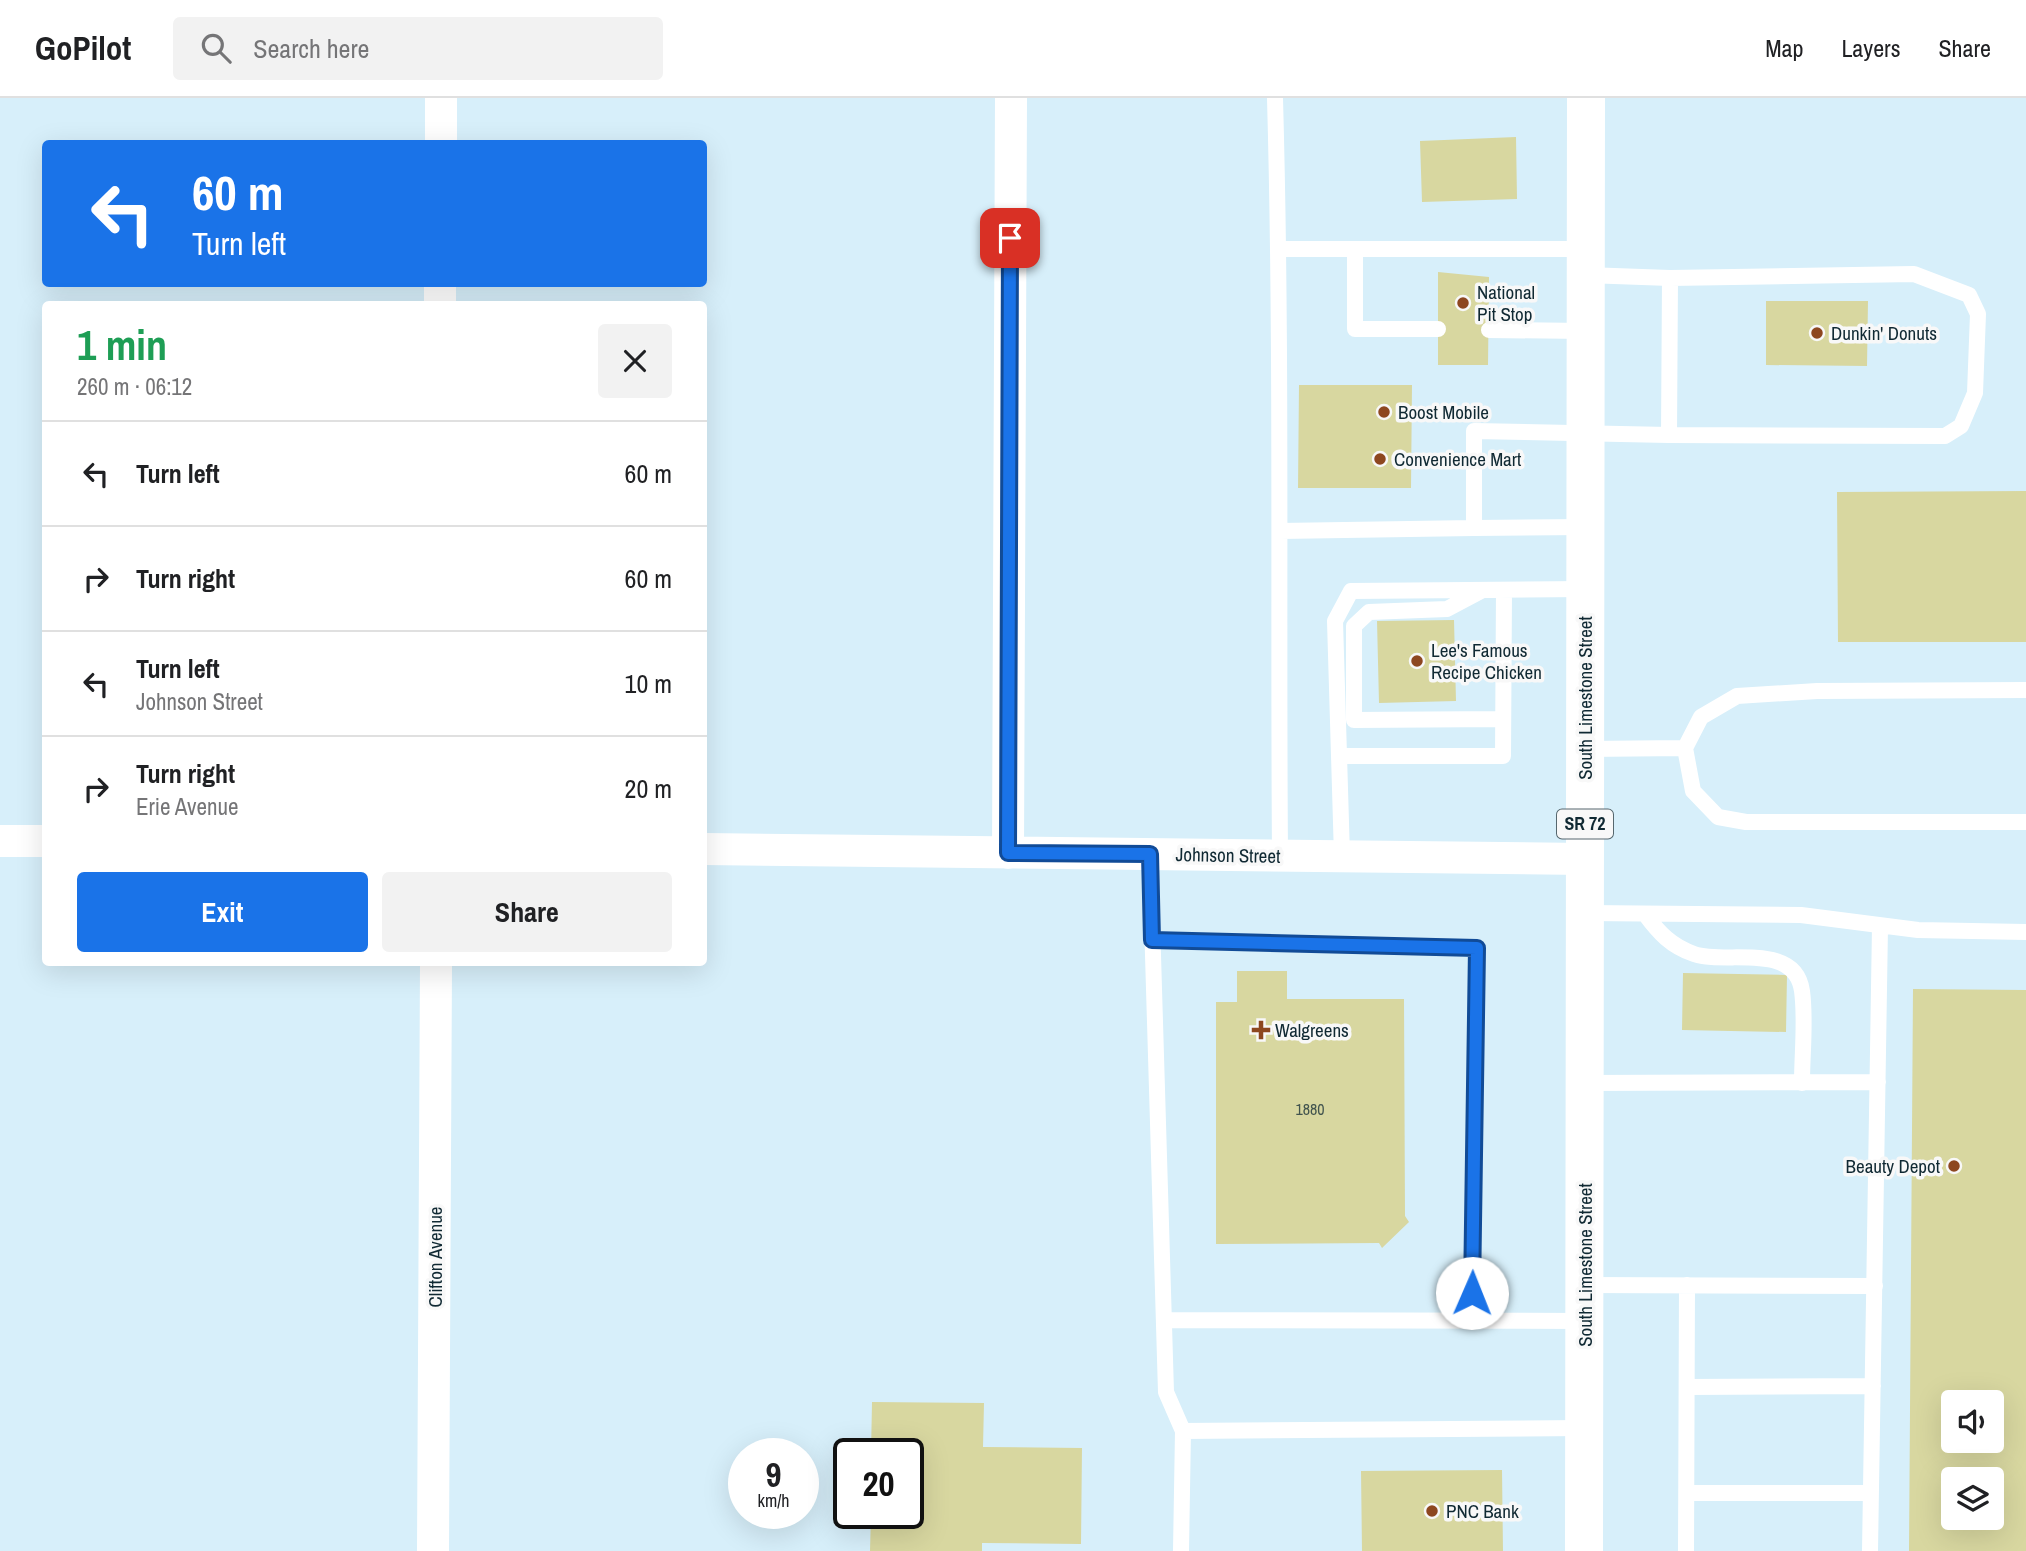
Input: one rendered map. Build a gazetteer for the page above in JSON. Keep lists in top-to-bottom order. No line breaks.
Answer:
{"streets":{"main road":["South Limestone Street","SR 72"],"street":["Johnson Street","Clifton Avenue"]},"crossings":[["South Limestone Street","Johnson Street"]],"places":{"other":["National Pit Stop","Dunkin' Donuts","Boost Mobile","Convenience Mart","Lee's Famous Recipe Chicken","Beauty Depot","PNC Bank"],"health":["Walgreens"]},"house_numbers":["1880"],"page":{"header":"GoPilot","search":"Search here","nav":["Map","Layers","Share"],"turn":["60 m","Turn left"],"heading":["1 min","260 m · 06:12"],"list":[{"name":"Turn left","value":"60 m"},{"name":"Turn right","value":"60 m"},{"name":"Turn left","note":"Johnson Street","value":"10 m"},{"name":"Turn right","note":"Erie Avenue","value":"20 m"}],"buttons":["Exit","Share"],"speed":"9 km/h","limit":"20"}}
